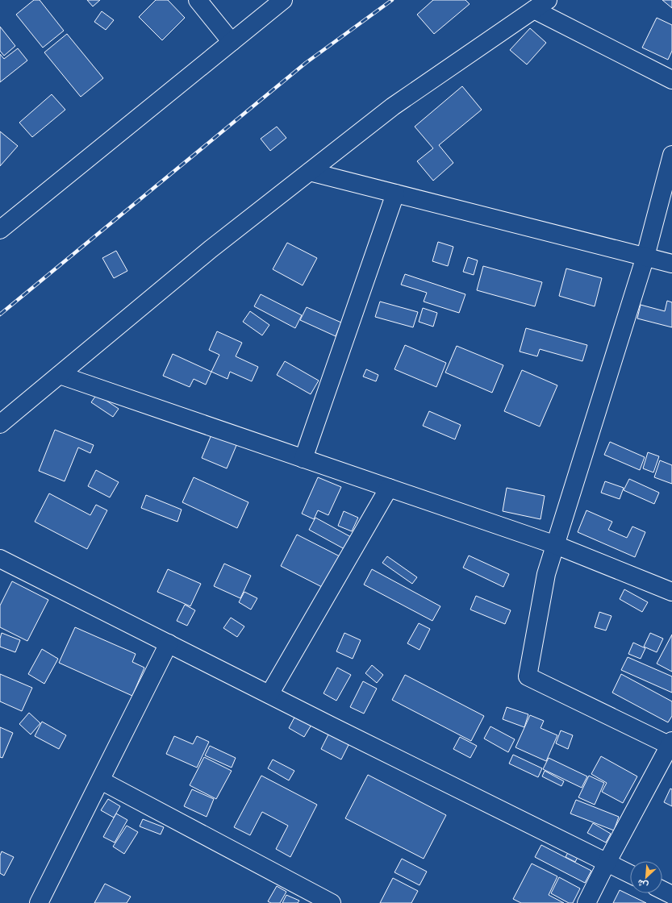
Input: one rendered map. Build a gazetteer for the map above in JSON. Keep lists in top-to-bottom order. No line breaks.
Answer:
{"north":"bottom left"}
